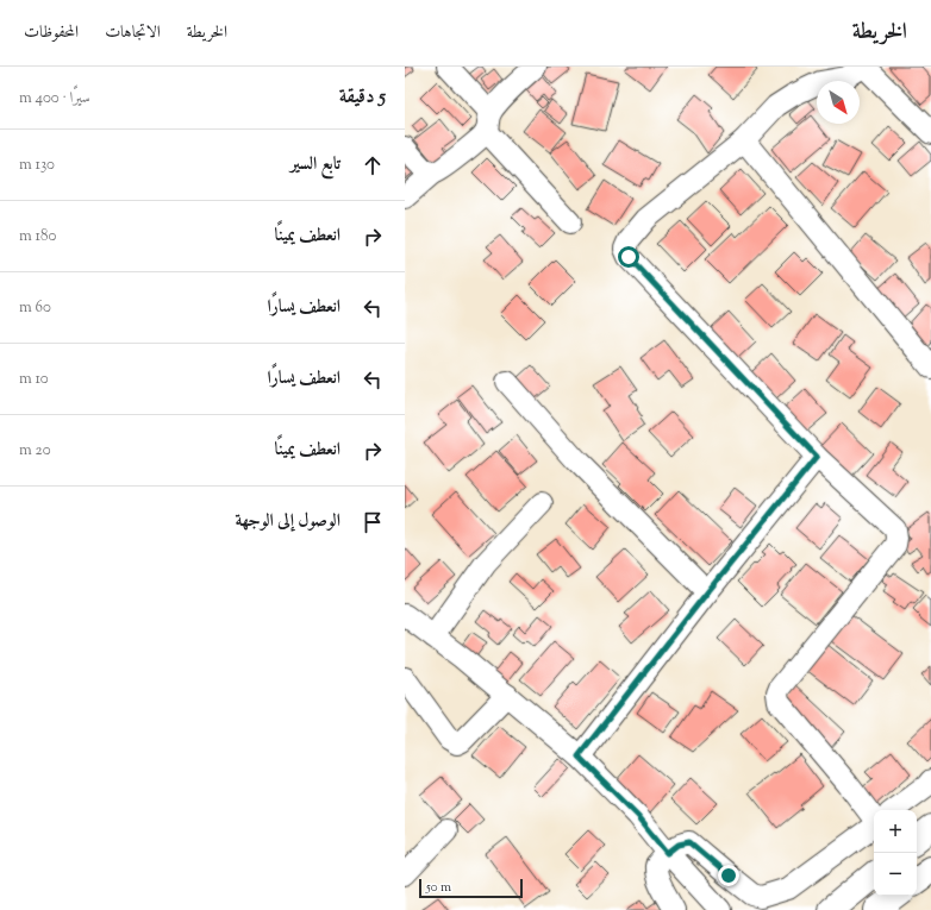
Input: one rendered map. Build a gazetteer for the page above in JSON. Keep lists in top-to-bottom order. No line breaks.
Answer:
{"scale_bar":"50 m","north":"bottom right","page":{"header":"الخريطة","nav":["الخريطة","الاتجاهات","المحفوظات"],"heading":["5 دقيقة","سيرًا · 400 m"],"list":[["تابع السير","130 m"],["انعطف يمينًا","180 m"],["انعطف يسارًا","60 m"],["انعطف يسارًا","10 m"],["انعطف يمينًا","20 m"],"الوصول إلى الوجهة"],"map_buttons":["+","−"],"scale":"50 m"}}
